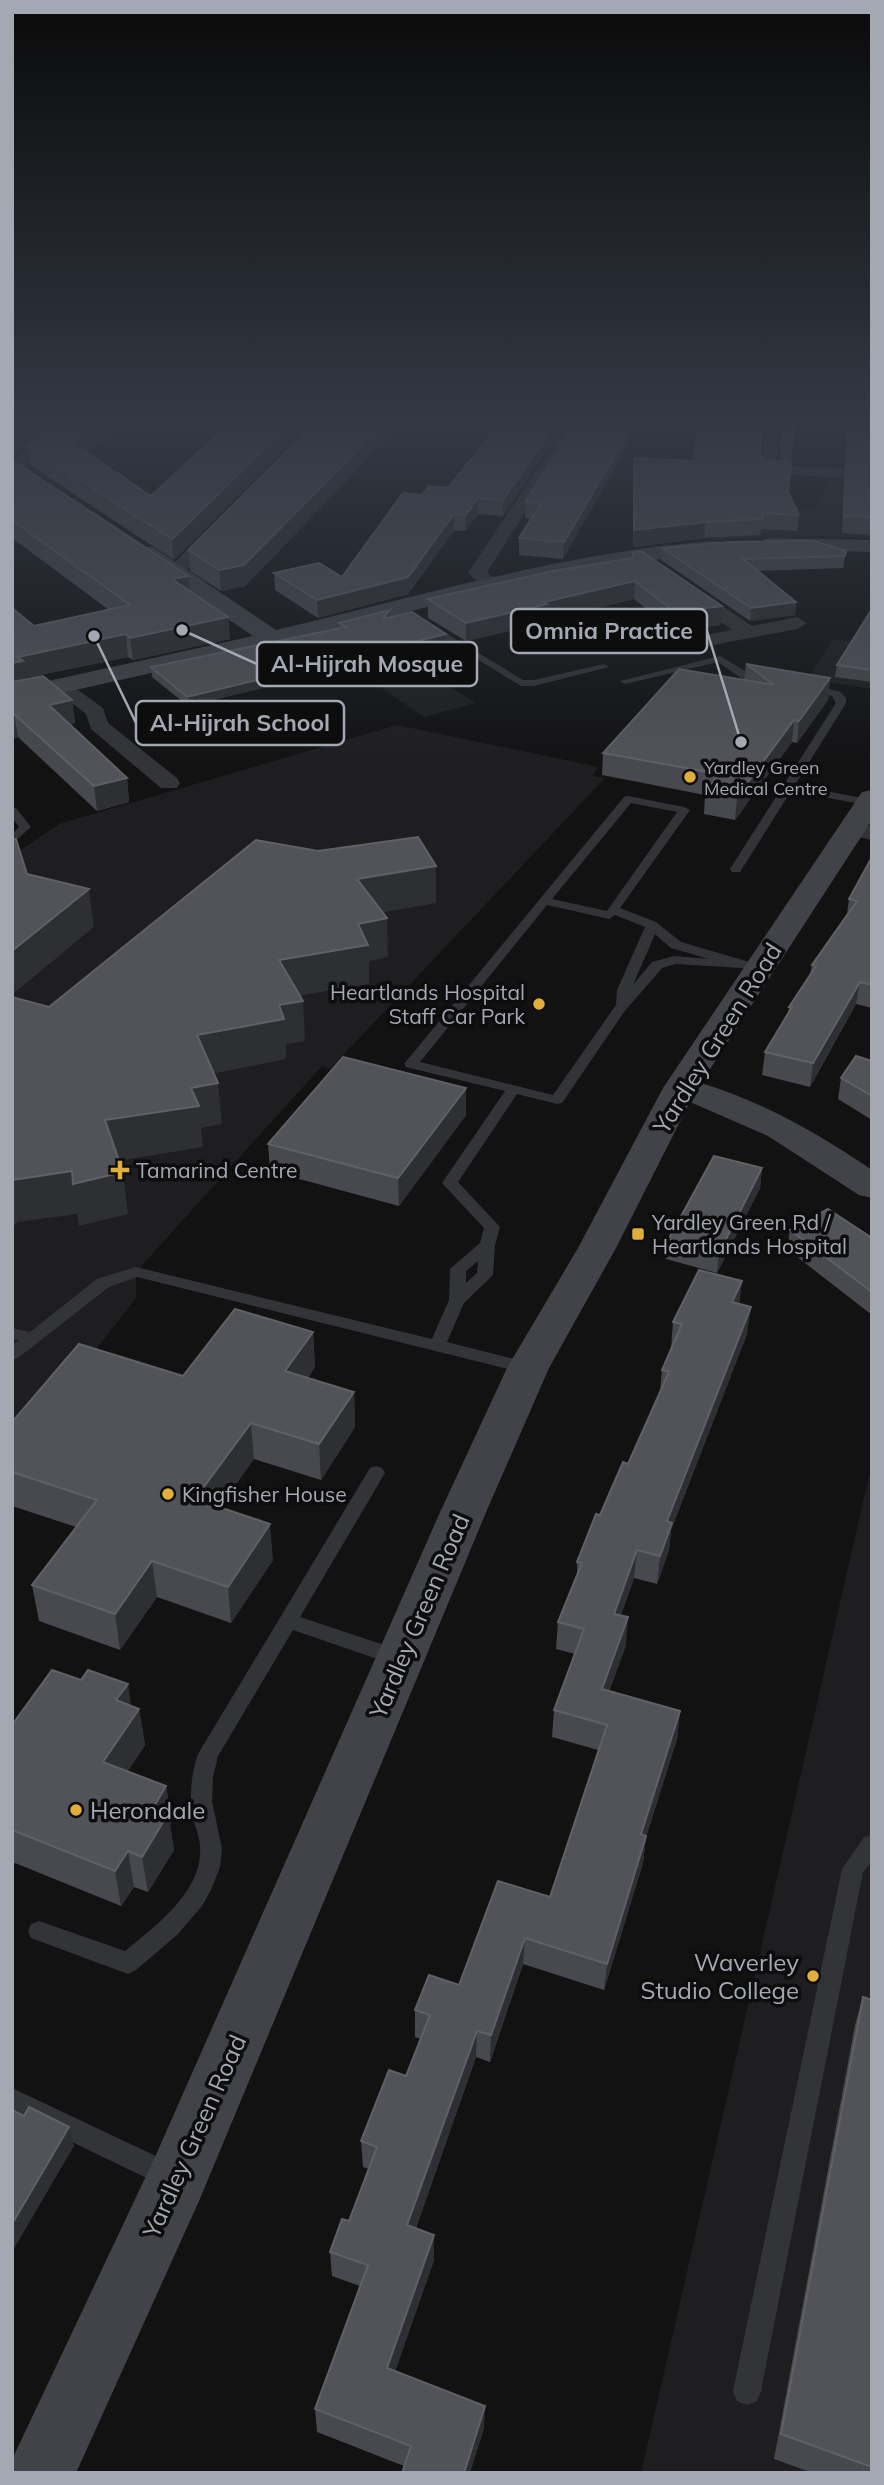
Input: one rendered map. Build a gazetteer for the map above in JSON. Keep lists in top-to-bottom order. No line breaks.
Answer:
{"streets":{"street":["Yardley Green Road"]},"places":{"other":["Al-Hijrah Mosque","Al-Hijrah School","Omnia Practice","Yardley Green Medical Centre","Heartlands Hospital Staff Car Park","Kingfisher House","Herondale","Waverley Studio College"],"health":["Tamarind Centre"],"transit":["Yardley Green Rd / Heartlands Hospital"]}}
